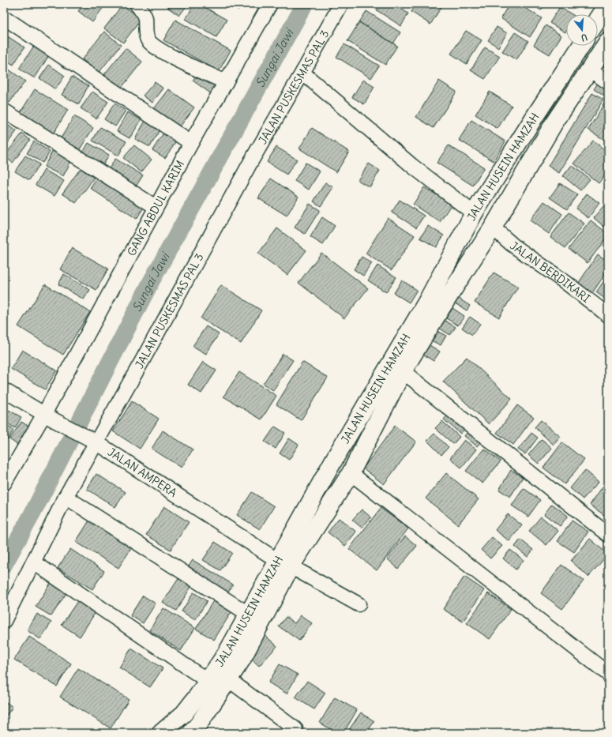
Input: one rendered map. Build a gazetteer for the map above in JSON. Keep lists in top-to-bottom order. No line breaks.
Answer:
{"streets":{"street":["JALAN PUSKESMAS PAL 3","JALAN HUSEIN HAMZAH","GANG ABDUL KARIM","JALAN BERDIKARI","JALAN AMPERA"]},"crossings":[["JALAN PUSKESMAS PAL 3","JALAN AMPERA"],["JALAN HUSEIN HAMZAH","JALAN BERDIKARI"],["JALAN HUSEIN HAMZAH","JALAN AMPERA"],["GANG ABDUL KARIM","JALAN AMPERA"]],"water":["Sungai Jawi"],"north":"bottom"}
